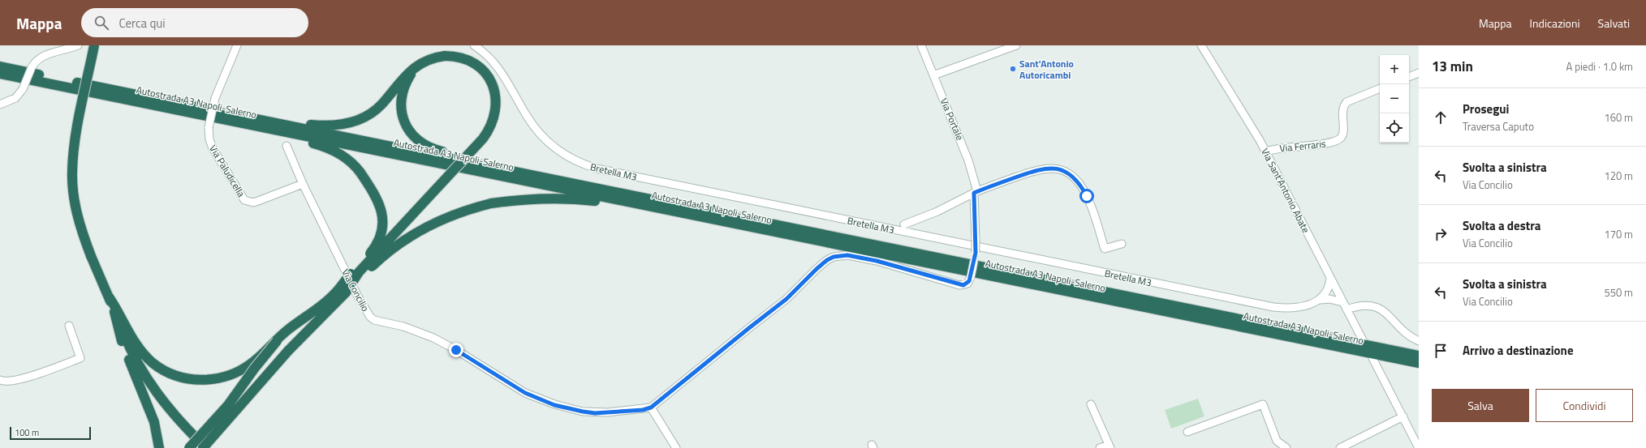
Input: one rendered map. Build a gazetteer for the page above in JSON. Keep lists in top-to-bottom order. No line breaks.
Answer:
{"streets":{"highway":["Autostrada A3 Napoli-Salerno"],"street":["Via Portale","Via Ferraris","Via Paludicella","Bretella M3","Via Sant'Antonio Abate","Via Concilio"]},"crossings":[["Via Ferraris","Via Sant'Antonio Abate"],["Via Paludicella","Via Concilio"],["Bretella M3","Via Sant'Antonio Abate"]],"places":["Sant'Antonio Autoricambi"],"scale_bar":"100 m","page":{"header":"Mappa","search":"Cerca qui","nav":["Mappa","Indicazioni","Salvati"],"heading":["13 min","A piedi · 1.0 km"],"map_buttons":["+","−"],"list":[["Prosegui","Traversa Caputo","160 m"],["Svolta a sinistra","Via Concilio","120 m"],["Svolta a destra","Via Concilio","170 m"],["Svolta a sinistra","Via Concilio","550 m"],"Arrivo a destinazione"],"buttons":["Salva","Condividi"],"scale":"100 m"}}
